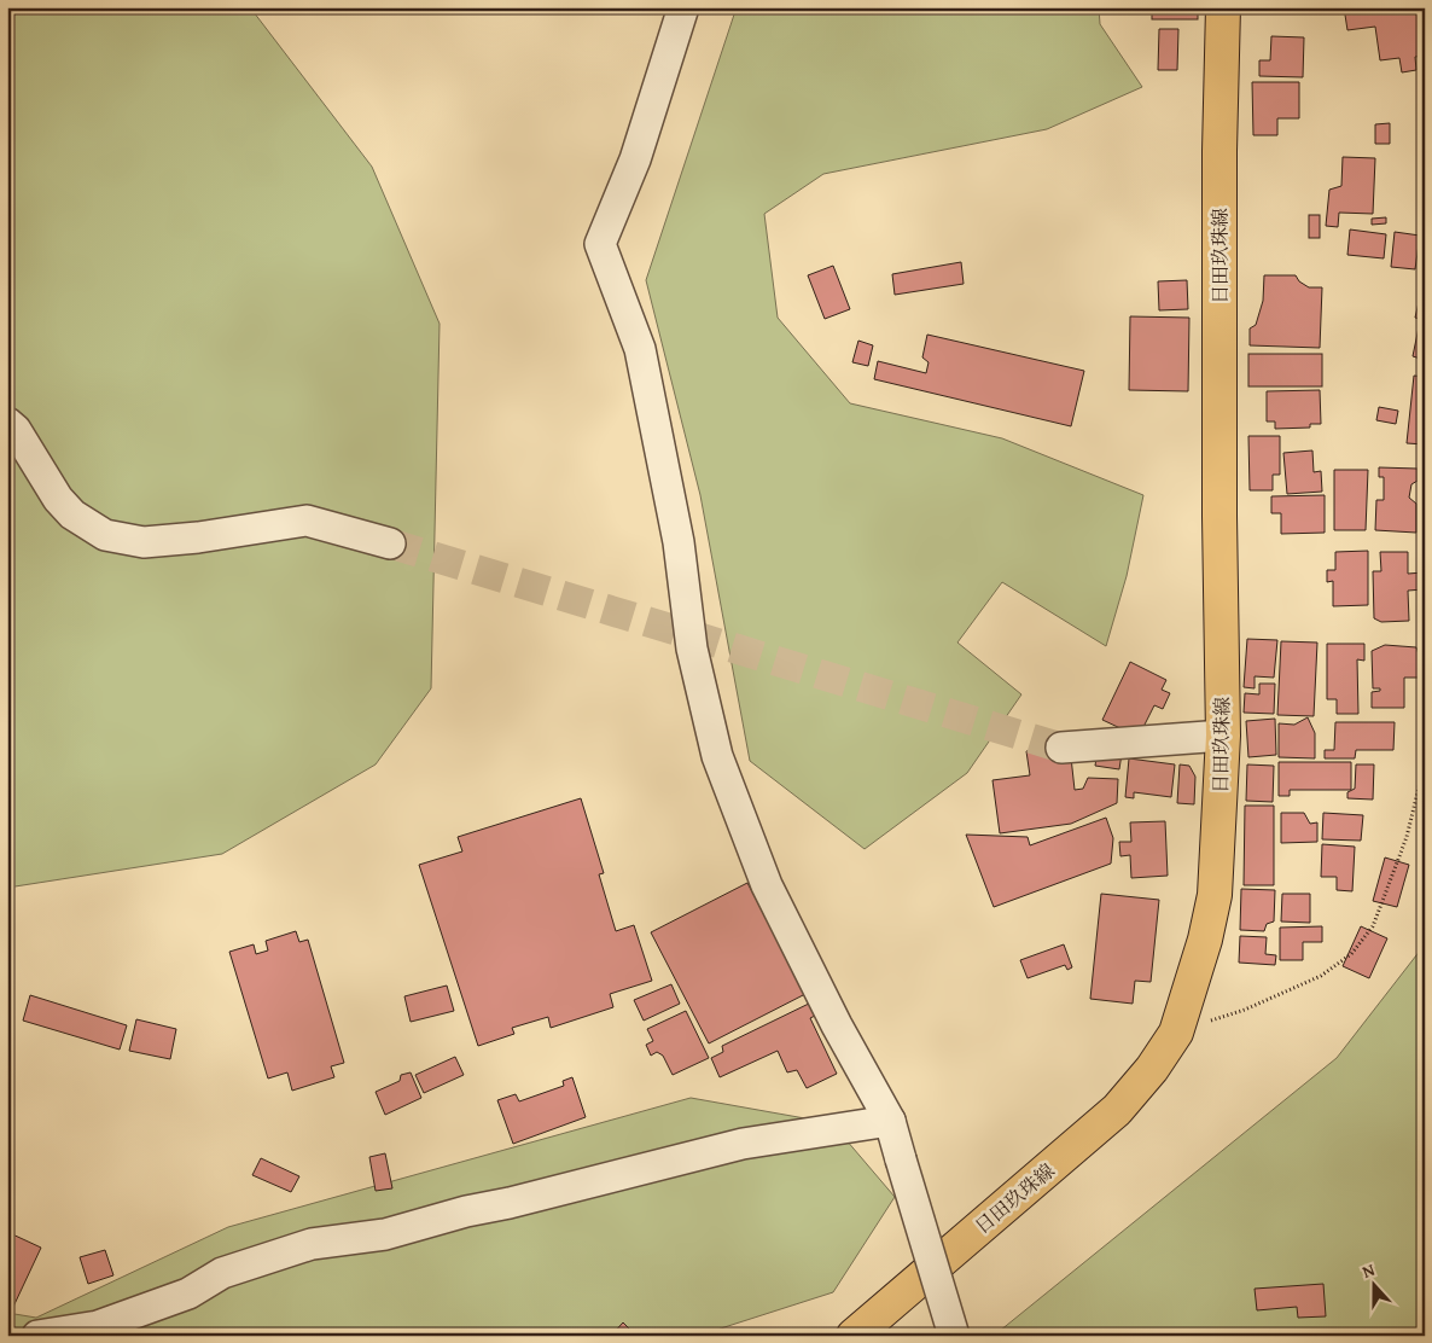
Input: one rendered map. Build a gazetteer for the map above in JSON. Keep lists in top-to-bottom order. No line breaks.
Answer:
{"streets":{"main road":["日田玖珠線"]},"north":"top"}
